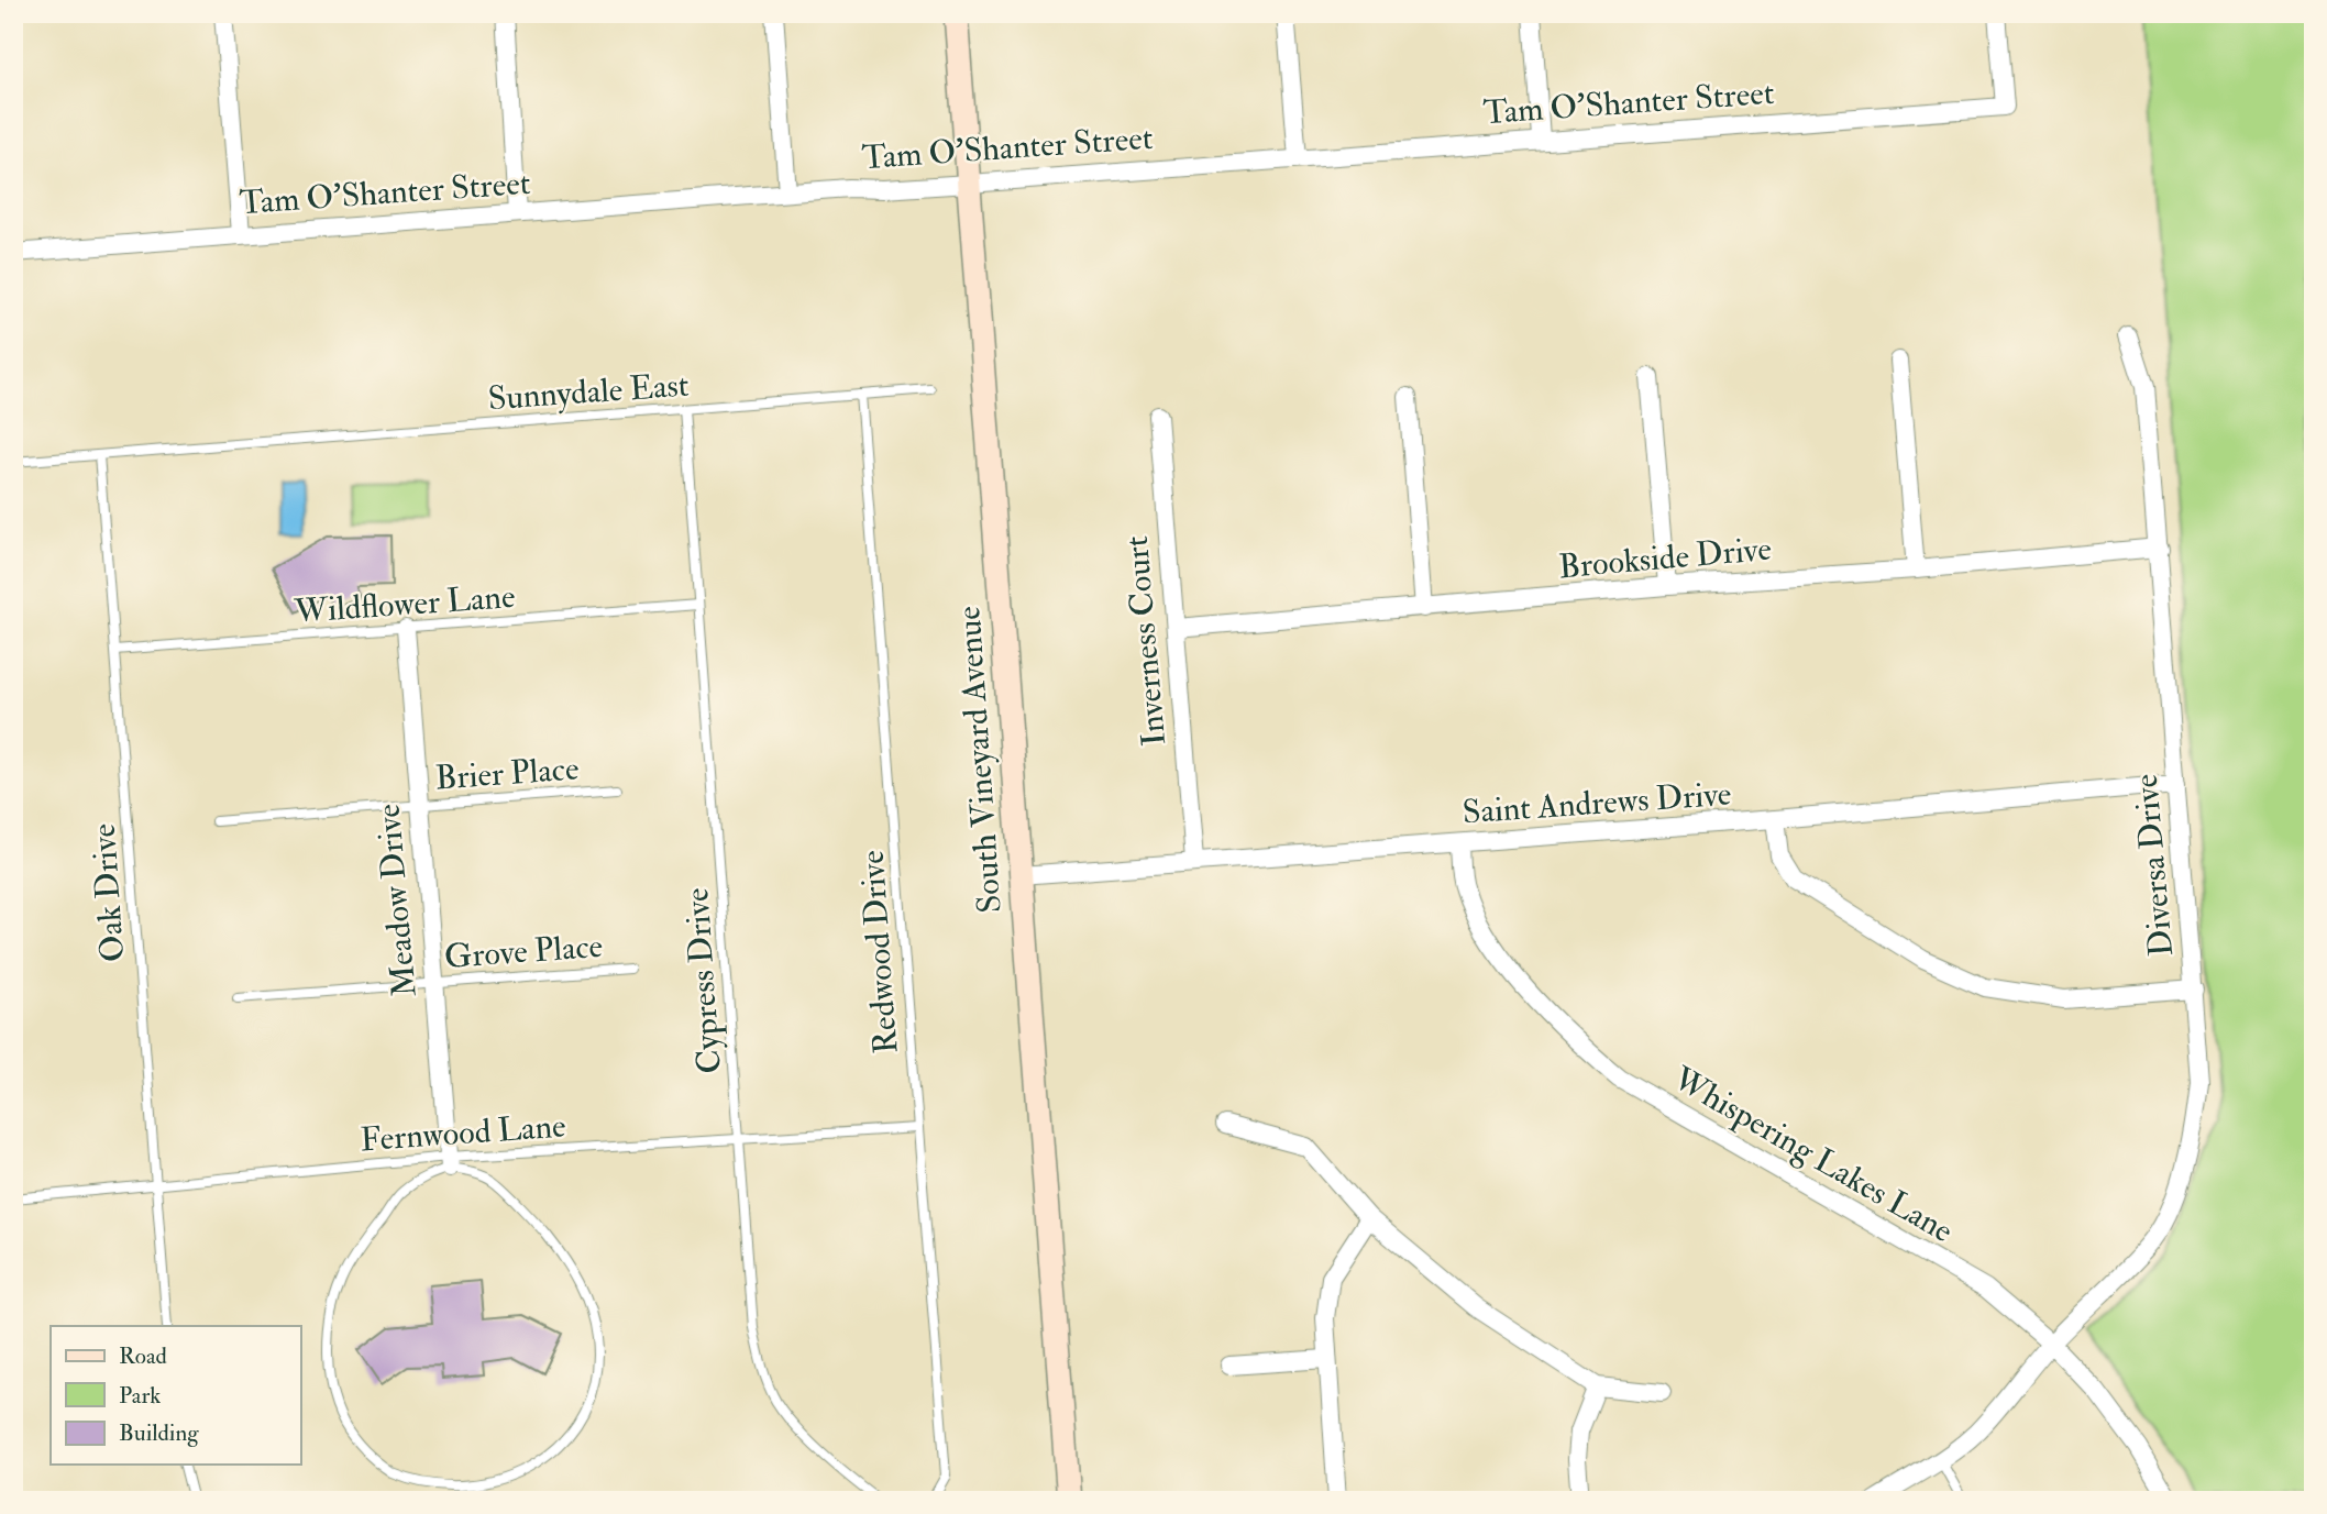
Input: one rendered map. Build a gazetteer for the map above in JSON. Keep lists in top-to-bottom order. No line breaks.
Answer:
{"streets":{"main road":["South Vineyard Avenue"],"street":["Tam O'Shanter Street","Brookside Drive","Inverness Court","Saint Andrews Drive","Diversa Drive","Meadow Drive","Whispering Lakes Lane"],"lane":["Sunnydale East","Wildflower Lane","Brier Place","Oak Drive","Grove Place","Redwood Drive","Cypress Drive","Fernwood Lane"]},"crossings":[["Tam O'Shanter Street","South Vineyard Avenue"],["Sunnydale East","Oak Drive"],["Sunnydale East","Redwood Drive"],["Sunnydale East","Cypress Drive"],["Brookside Drive","Inverness Court"],["Brookside Drive","Diversa Drive"],["Wildflower Lane","Oak Drive"],["Wildflower Lane","Meadow Drive"],["Wildflower Lane","Cypress Drive"],["Inverness Court","Saint Andrews Drive"],["South Vineyard Avenue","Saint Andrews Drive"],["Brier Place","Meadow Drive"],["Saint Andrews Drive","Diversa Drive"],["Saint Andrews Drive","Whispering Lakes Lane"],["Diversa Drive","Whispering Lakes Lane"],["Oak Drive","Fernwood Lane"],["Meadow Drive","Grove Place"],["Meadow Drive","Fernwood Lane"],["Redwood Drive","Fernwood Lane"],["Cypress Drive","Fernwood Lane"]],"legend":["Road","Park","Building"]}
